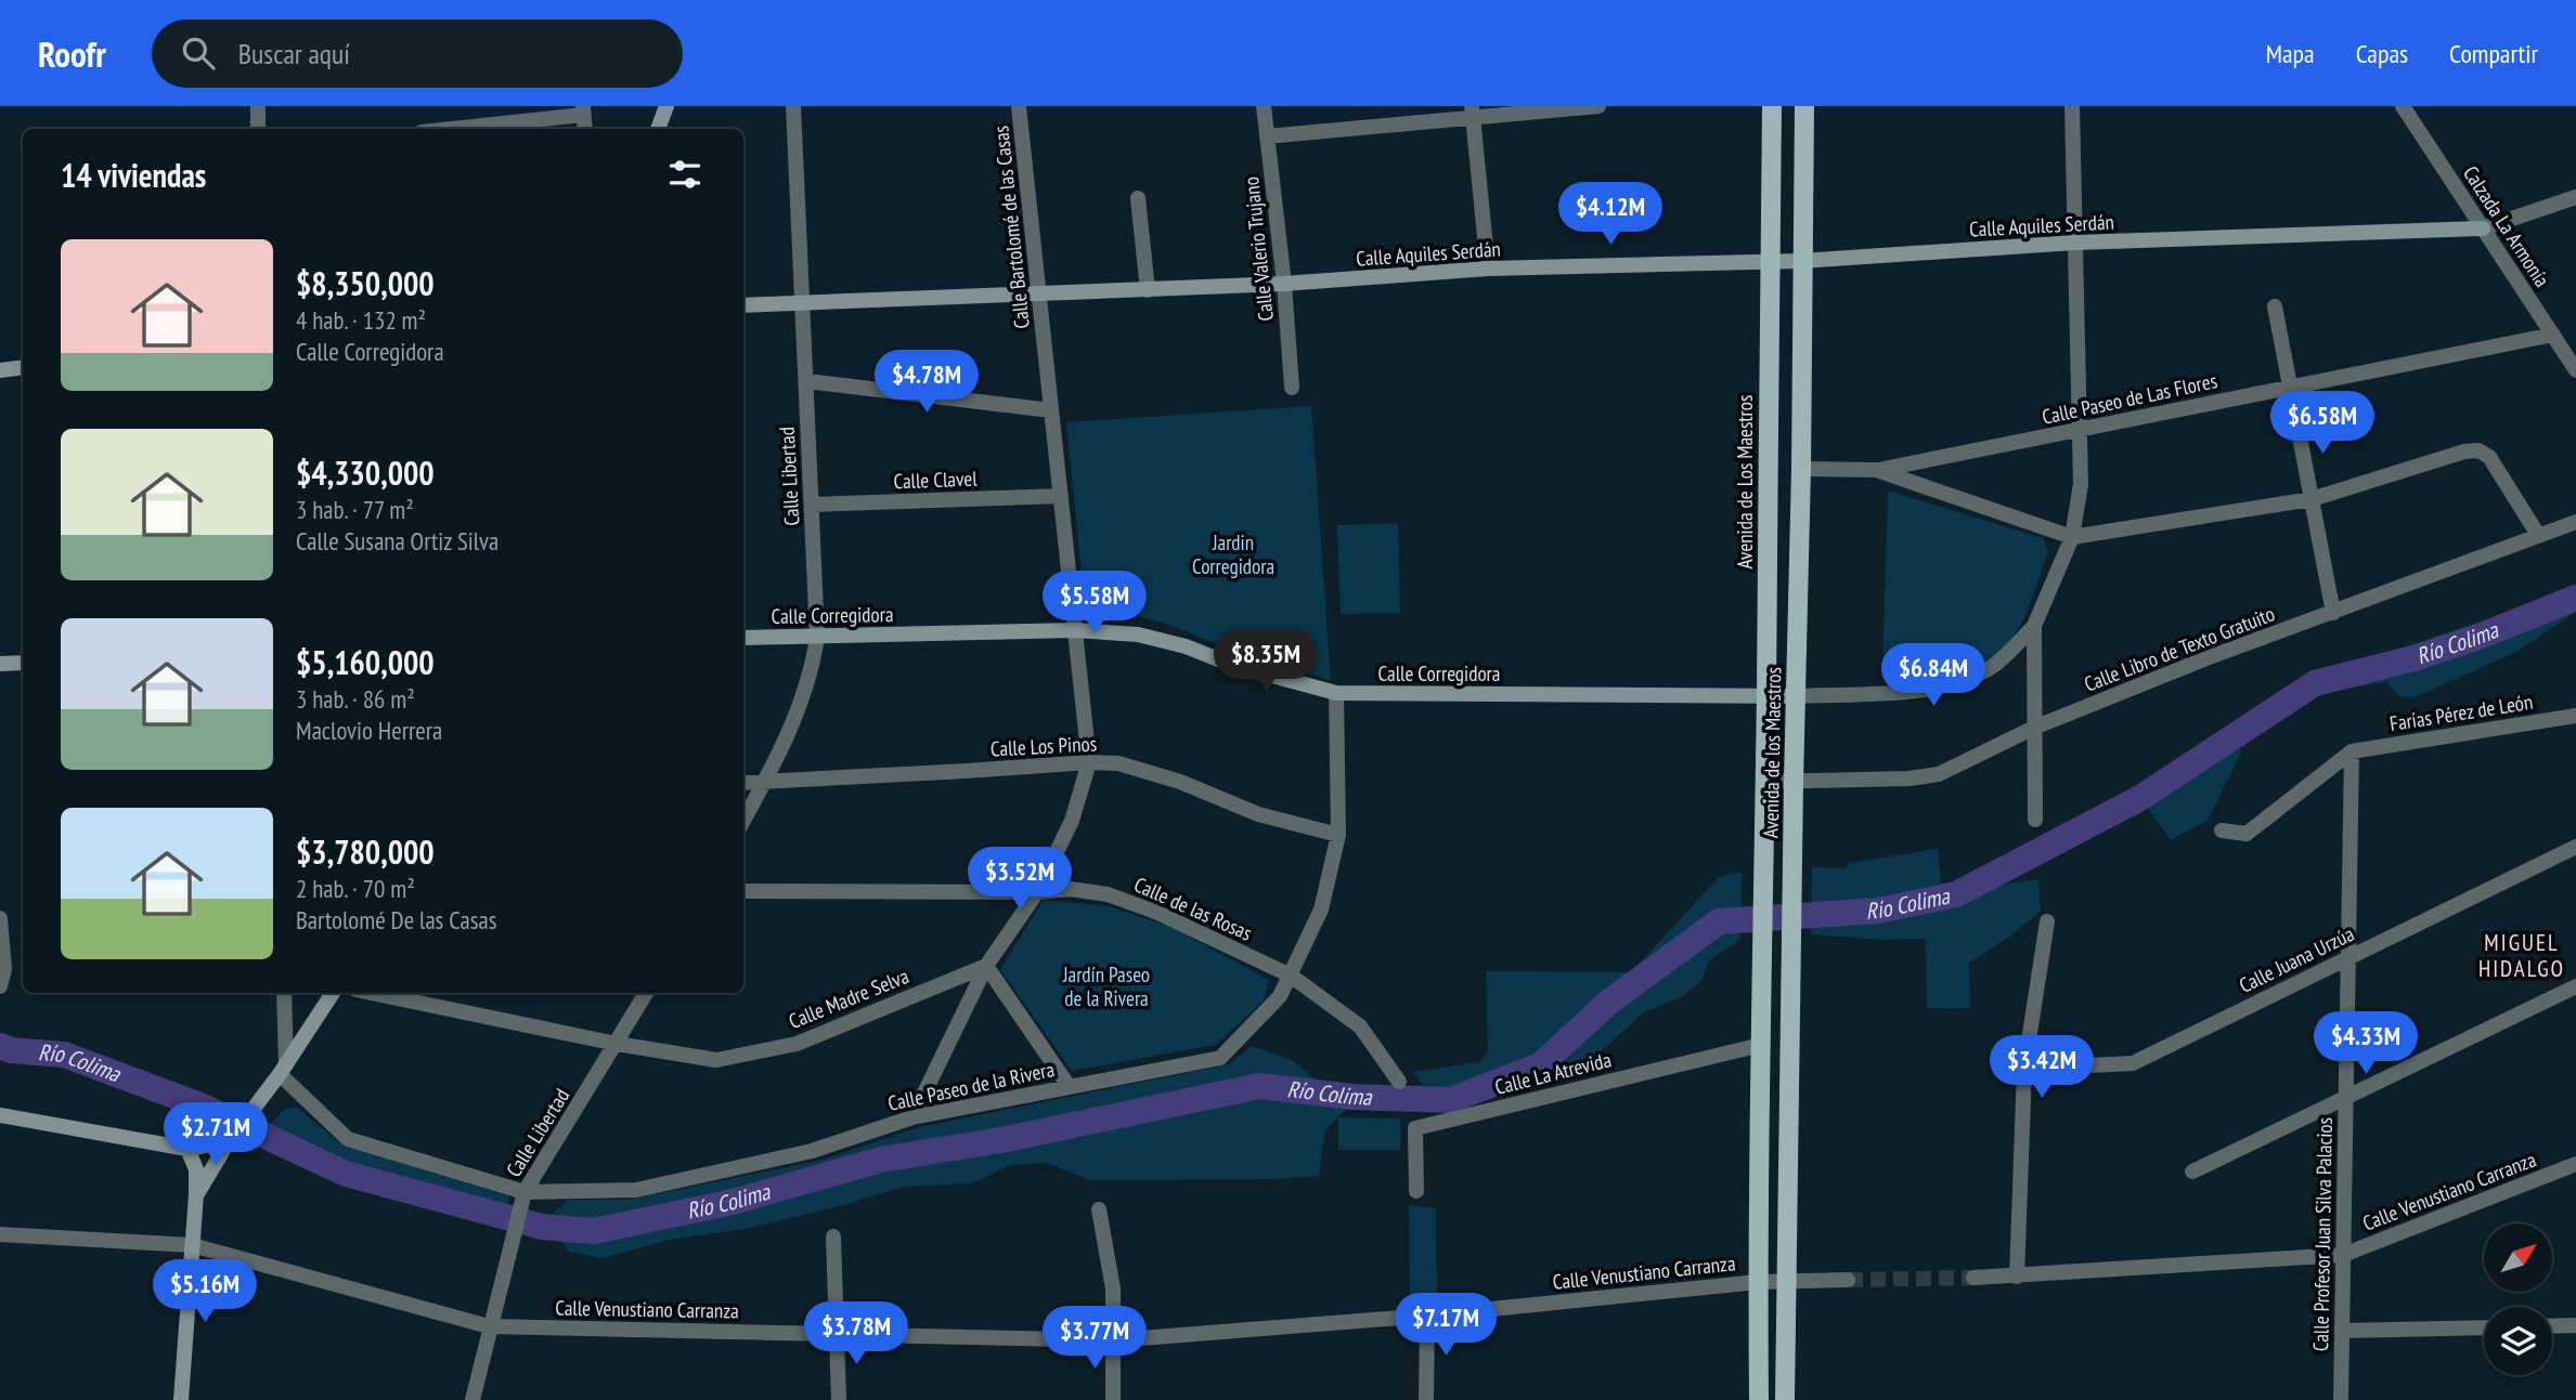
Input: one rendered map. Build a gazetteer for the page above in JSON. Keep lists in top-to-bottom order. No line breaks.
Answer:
{"streets":{"main road":["Avenida de Los Maestros","Avenida de los Maestros"],"street":["Calle Aquiles Serdán","Calzada La Armonía","Calle Bartolomé de las Casas","Calle Valerio Trujano","Calle Paseo de Las Flores","Calle Libertad","Calle Clavel","Calle Corregidora","Calle Libro de Texto Gratuito","Farías Pérez de León","Calle Los Pinos","Calle de las Rosas","Calle Juana Urzúa","Calle Madre Selva","Calle La Atrevida","Calle Paseo de la Rivera","Calle Venustiano Carranza","Calle Profesor Juan Silva Palacios"]},"crossings":[["Calle Aquiles Serdán","Calzada La Armonía"],["Calle Aquiles Serdán","Calle Bartolomé de las Casas"],["Calle Aquiles Serdán","Calle Valerio Trujano"],["Calle Aquiles Serdán","Calle Libertad"],["Calle Aquiles Serdán","Avenida de Los Maestros"],["Calle Aquiles Serdán","Avenida de los Maestros"],["Calzada La Armonía","Calle Paseo de Las Flores"],["Calle Bartolomé de las Casas","Calle Clavel"],["Calle Bartolomé de las Casas","Calle Corregidora"],["Calle Bartolomé de las Casas","Calle Los Pinos"],["Calle Bartolomé de las Casas","Calle de las Rosas"],["Calle Bartolomé de las Casas","Calle Madre Selva"],["Calle Bartolomé de las Casas","Calle Paseo de la Rivera"],["Calle Paseo de Las Flores","Avenida de los Maestros"],["Calle Libertad","Calle Clavel"],["Calle Libertad","Calle Corregidora"],["Calle Libertad","Calle Los Pinos"],["Calle Libertad","Calle Madre Selva"],["Calle Libertad","Calle Paseo de la Rivera"],["Calle Libertad","Calle Venustiano Carranza"],["Avenida de Los Maestros","Calle Corregidora"],["Avenida de Los Maestros","Calle Libro de Texto Gratuito"],["Avenida de Los Maestros","Avenida de los Maestros"],["Calle Corregidora","Avenida de los Maestros"],["Calle Corregidora","Calle Paseo de la Rivera"],["Calle Libro de Texto Gratuito","Avenida de los Maestros"],["Farías Pérez de León","Calle Profesor Juan Silva Palacios"],["Calle Los Pinos","Calle Paseo de la Rivera"],["Avenida de los Maestros","Calle La Atrevida"],["Avenida de los Maestros","Calle Venustiano Carranza"],["Calle de las Rosas","Calle Paseo de la Rivera"],["Calle Juana Urzúa","Calle Profesor Juan Silva Palacios"],["Calle Venustiano Carranza","Calle Profesor Juan Silva Palacios"]],"districts":["MIGUEL HIDALGO"],"water":["Río Colima"],"parks":["Jardin Corregidora","Jardín Paseo de la Rivera"],"north":"top right","page":{"header":"Roofr","search":"Buscar aquí","nav":["Mapa","Capas","Compartir"],"heading":"14 viviendas","price":["$4.12M","$4.78M","$6.58M","$5.58M","$8.35M","$6.84M","$3.52M","$4.33M","$3.42M","$2.71M","$5.16M","$7.17M","$3.78M","$3.77M"],"list":[{"name":"$8,350,000","note":"4 hab. · 132 m² · Calle Corregidora"},{"name":"$4,330,000","note":"3 hab. · 77 m² · Calle Susana Ortiz Silva"},{"name":"$5,160,000","note":"3 hab. · 86 m² · Maclovio Herrera"},{"name":"$3,780,000","note":"2 hab. · 70 m² · Bartolomé De las Casas"}]}}
